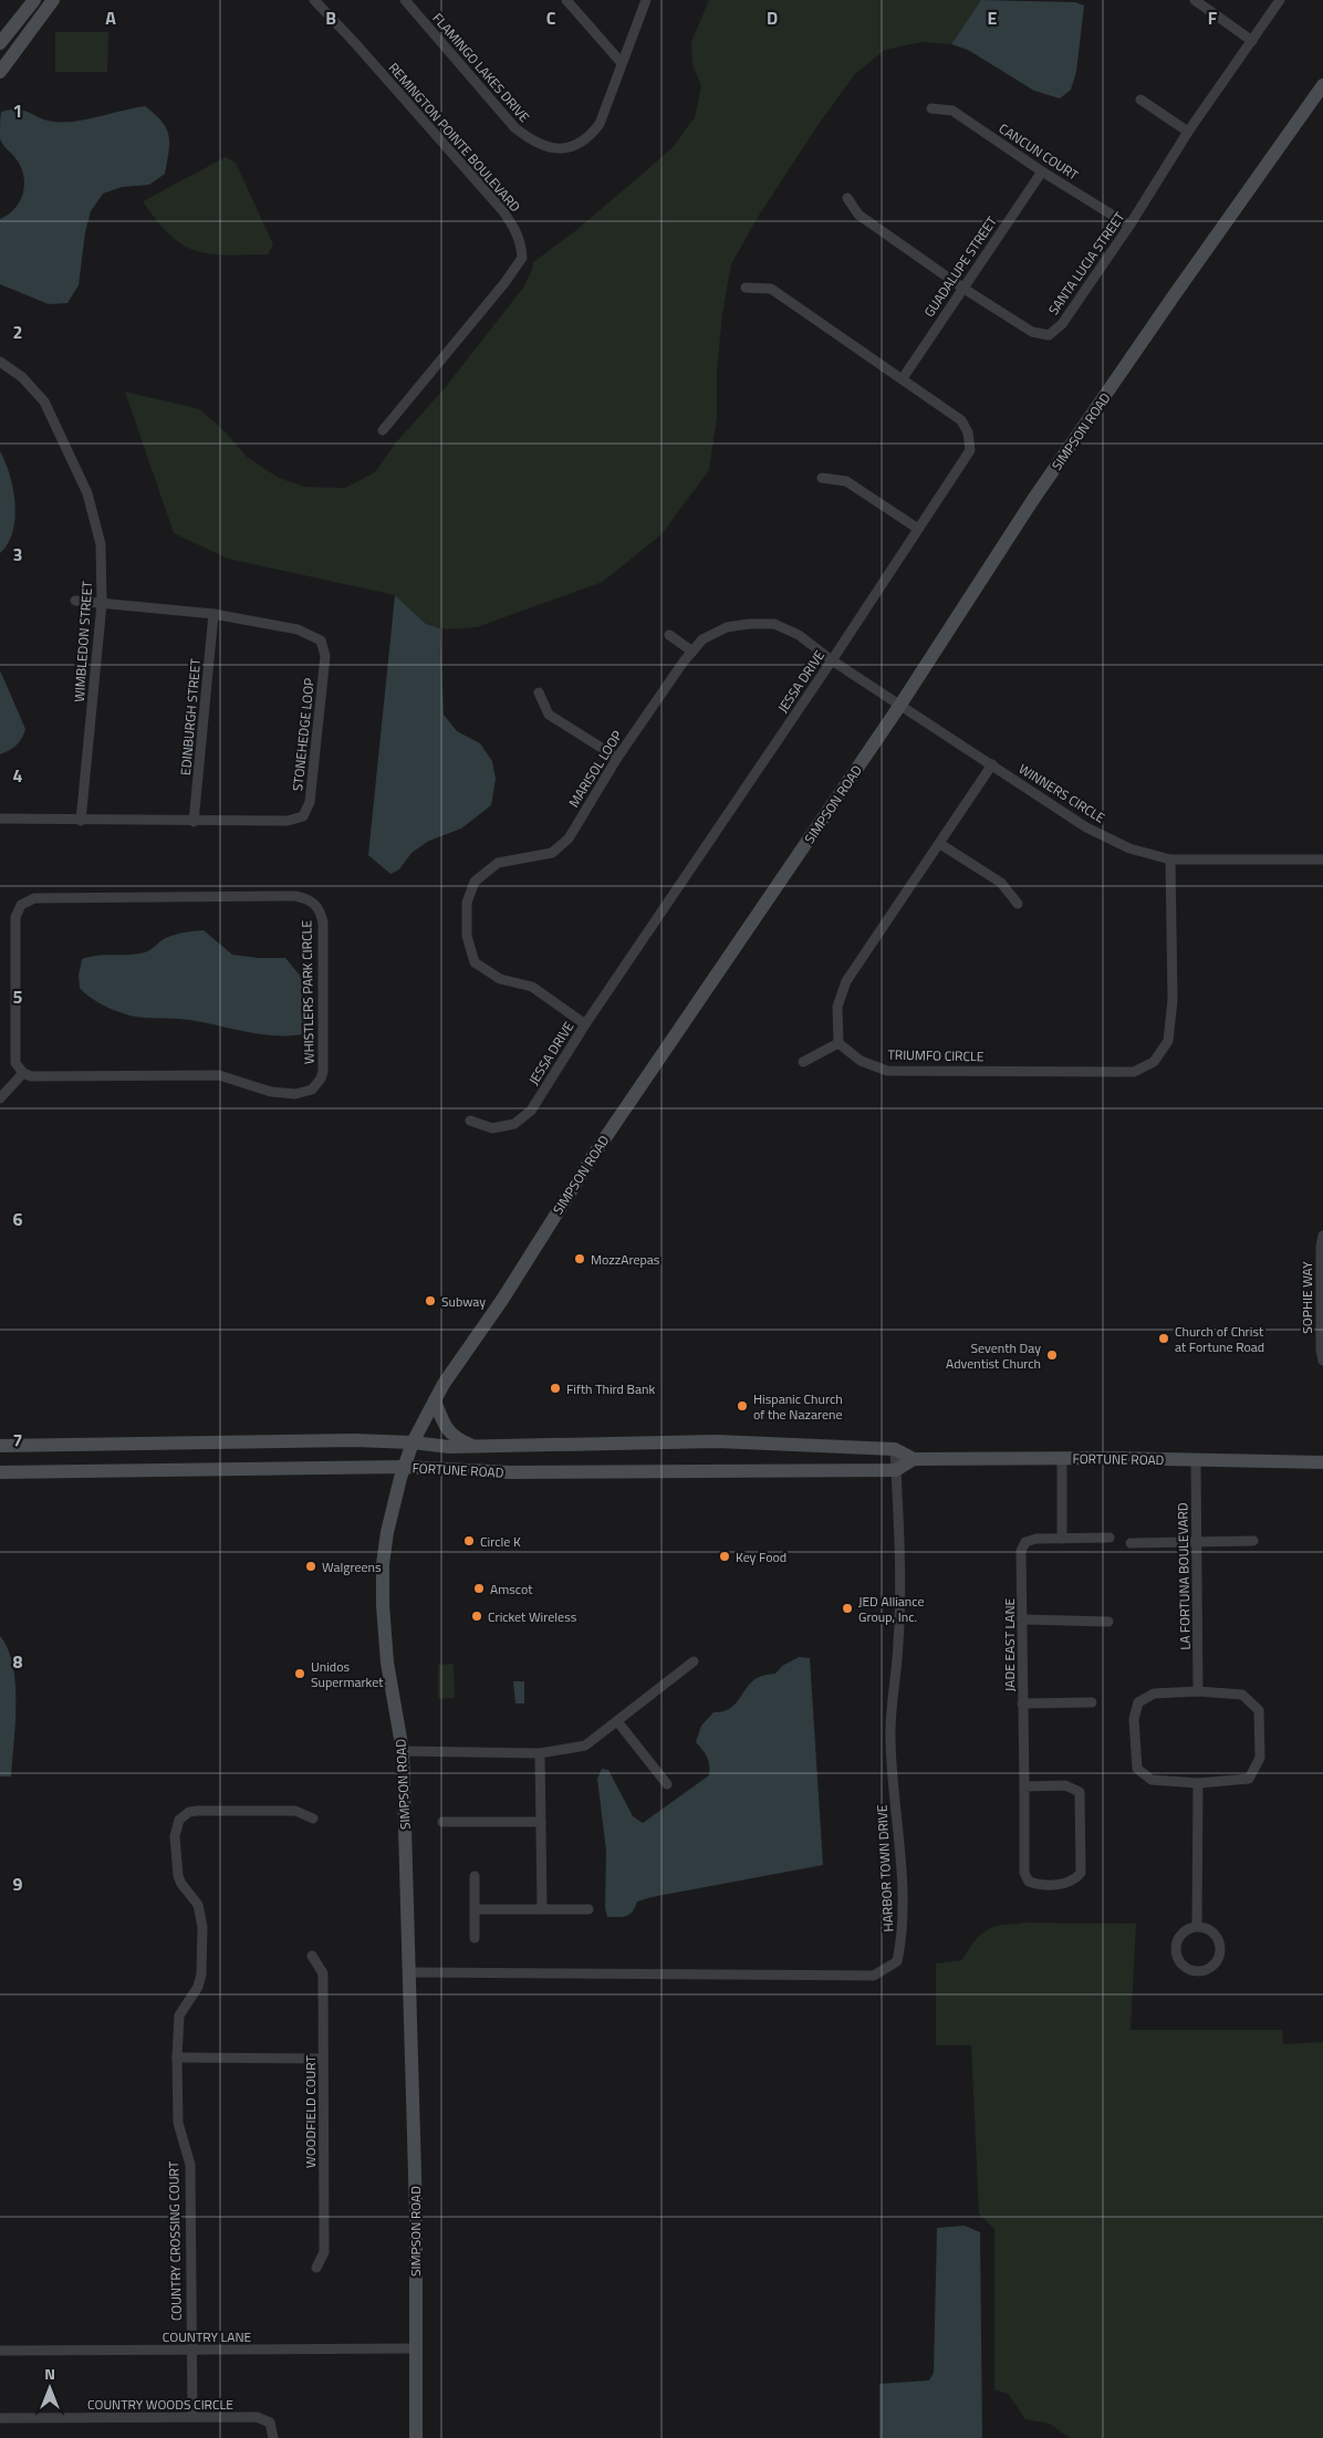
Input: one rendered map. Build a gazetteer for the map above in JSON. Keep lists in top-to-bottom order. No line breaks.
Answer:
{"streets":{"main road":["SIMPSON ROAD","FORTUNE ROAD"],"street":["FLAMINGO LAKES DRIVE","REMINGTON POINTE BOULEVARD","CANCUN COURT","SANTA LUCIA STREET","GUADALUPE STREET","WIMBLEDON STREET","JESSA DRIVE","EDINBURGH STREET","STONEHEDGE LOOP","MARISOL LOOP","WINNERS CIRCLE","WHISTLERS PARK CIRCLE","TRIUMFO CIRCLE","SOPHIE WAY","LA FORTUNA BOULEVARD","JADE EAST LANE","HARBOR TOWN DRIVE","WOODFIELD COURT","COUNTRY CROSSING COURT","COUNTRY LANE","COUNTRY WOODS CIRCLE"]},"crossings":[["CANCUN COURT","SANTA LUCIA STREET"],["CANCUN COURT","GUADALUPE STREET"],["SANTA LUCIA STREET","GUADALUPE STREET"],["GUADALUPE STREET","JESSA DRIVE"],["SIMPSON ROAD","MARISOL LOOP"],["SIMPSON ROAD","WINNERS CIRCLE"],["SIMPSON ROAD","FORTUNE ROAD"],["SIMPSON ROAD","HARBOR TOWN DRIVE"],["SIMPSON ROAD","COUNTRY LANE"],["WIMBLEDON STREET","STONEHEDGE LOOP"],["JESSA DRIVE","MARISOL LOOP"],["EDINBURGH STREET","STONEHEDGE LOOP"],["MARISOL LOOP","WINNERS CIRCLE"],["WINNERS CIRCLE","TRIUMFO CIRCLE"],["FORTUNE ROAD","LA FORTUNA BOULEVARD"],["FORTUNE ROAD","HARBOR TOWN DRIVE"],["COUNTRY CROSSING COURT","COUNTRY LANE"],["COUNTRY CROSSING COURT","COUNTRY WOODS CIRCLE"]],"places":["MozzArepas","Subway","Church of Christ at Fortune Road","Seventh Day Adventist Church","Fifth Third Bank","Hispanic Church of the Nazarene","Circle K","Key Food","Walgreens","Amscot","JED Alliance Group, Inc.","Cricket Wireless","Unidos Supermarket"],"north":"top","grid":{"columns":["A","B","C","D","E","F"],"rows":["1","2","3","4","5","6","7","8","9"]}}
